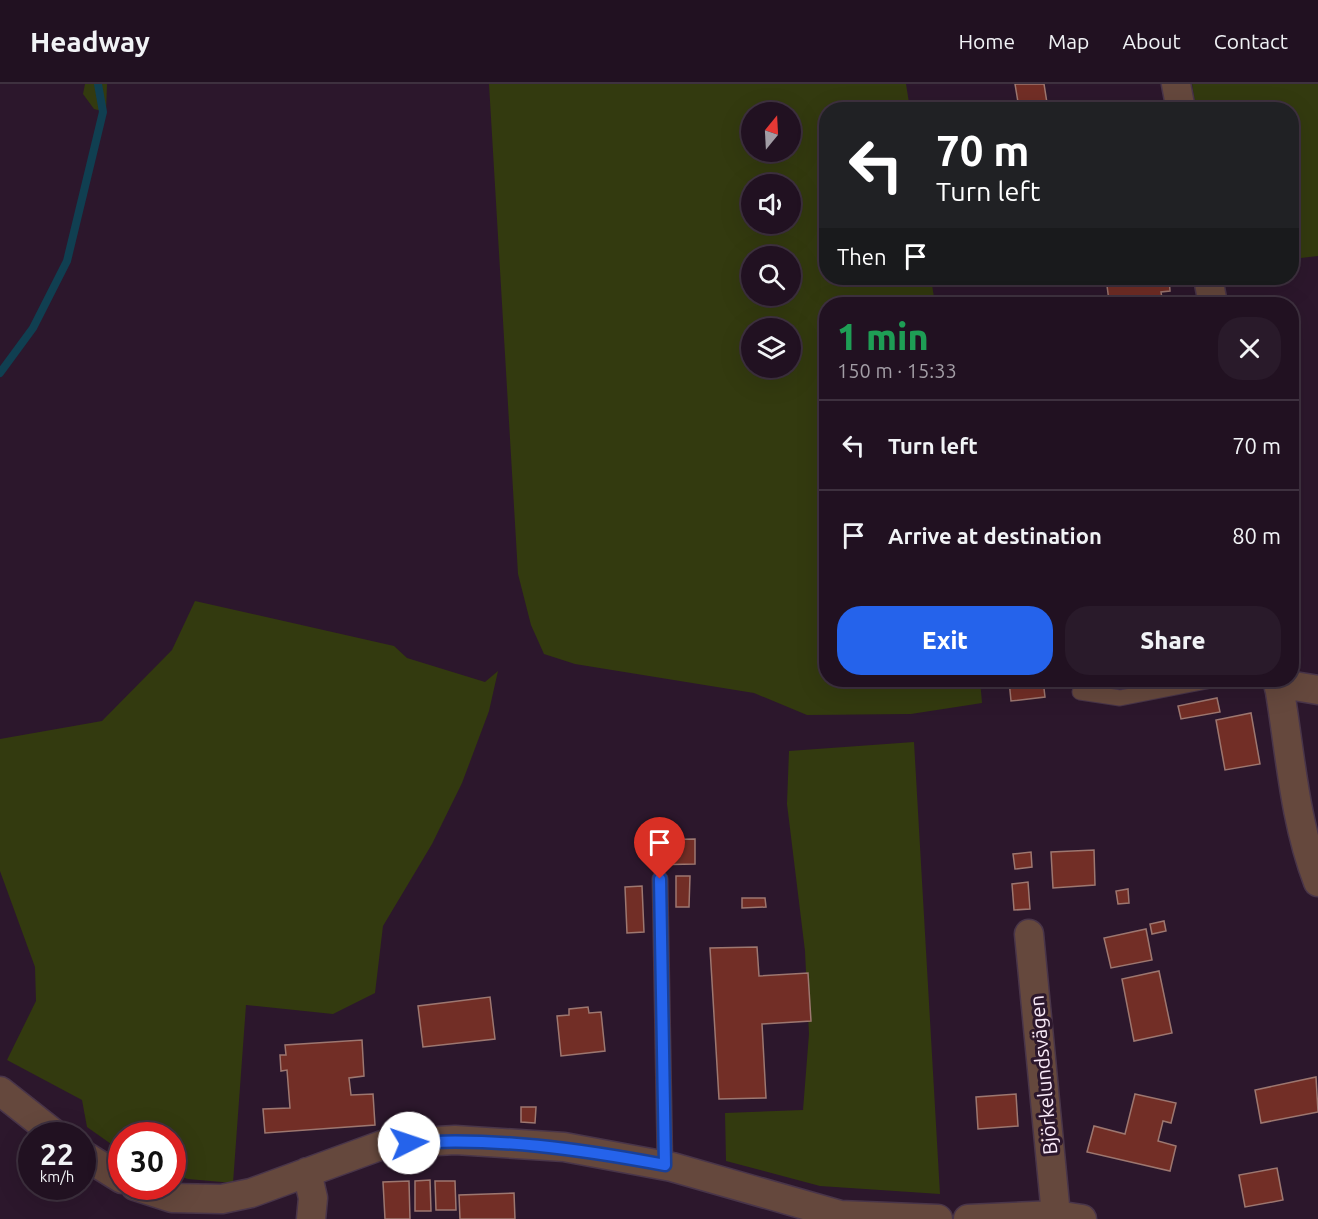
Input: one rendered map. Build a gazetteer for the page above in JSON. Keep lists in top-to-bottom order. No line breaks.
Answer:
{"streets":{"street":["Björkelundsvägen"]},"north":"top","page":{"header":"Headway","nav":["Home","Map","About","Contact"],"turn":["70 m","Turn left"],"then":"Then","heading":["1 min","150 m · 15:33"],"list":[{"name":"Turn left","value":"70 m"},{"name":"Arrive at destination","value":"80 m"}],"buttons":["Exit","Share"],"speed":"22 km/h","limit":"30"}}
